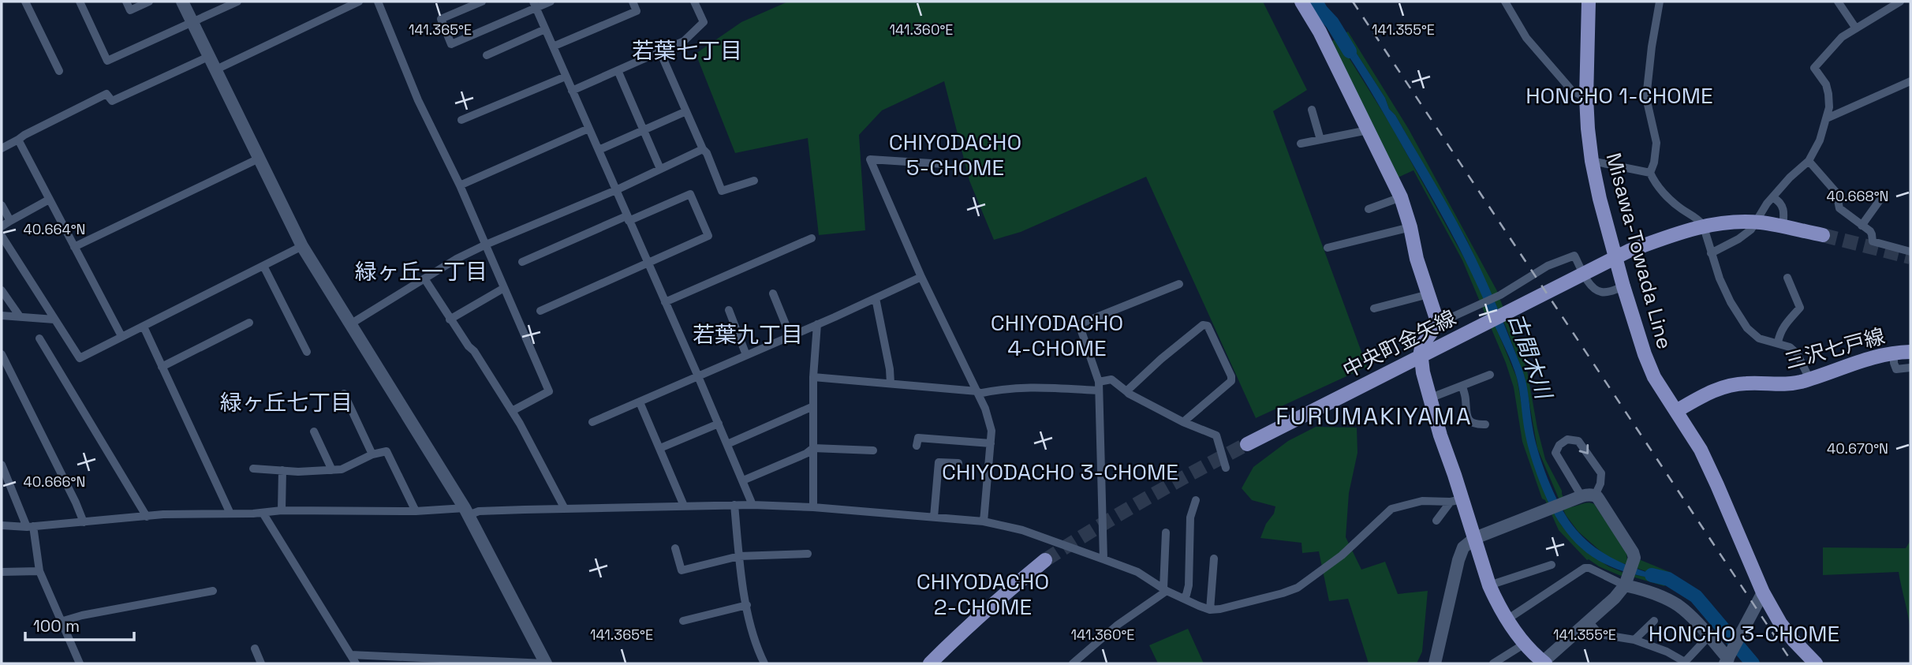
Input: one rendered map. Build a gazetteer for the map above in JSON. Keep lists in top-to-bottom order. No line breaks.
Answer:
{"streets":{"main road":["Misawa-Towada Line","中央町金矢線","三沢七戸線"]},"crossings":[["Misawa-Towada Line","三沢七戸線"]],"districts":["若葉七丁目","HONCHO 1-CHOME","CHIYODACHO 5-CHOME","緑ヶ丘一丁目","CHIYODACHO 4-CHOME","若葉九丁目","緑ヶ丘七丁目","FURUMAKIYAMA","CHIYODACHO 3-CHOME","CHIYODACHO 2-CHOME","HONCHO 3-CHOME"],"water":["古間木川"],"scale_bar":"100 m","coordinates":["141.365°E","141.360°E","141.355°E","40.668°N","40.664°N","40.670°N","40.666°N"]}
